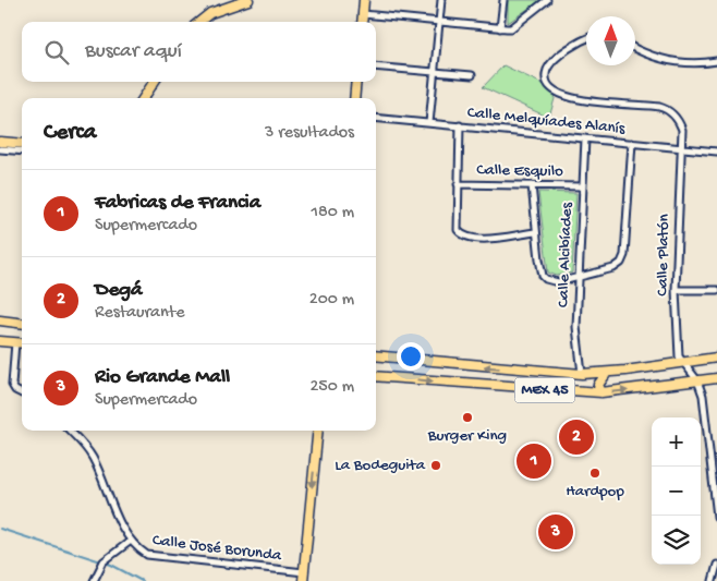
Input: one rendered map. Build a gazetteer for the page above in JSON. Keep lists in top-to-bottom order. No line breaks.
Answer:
{"streets":{"main road":["MEX 45"],"street":["Calle Melquíades Alanís","Calle Esquilo","Calle Alcibíades","Calle Platón","Calle José Borunda"]},"crossings":[["Calle Melquíades Alanís","Calle Alcibíades"],["Calle Melquíades Alanís","Calle Platón"],["Calle Esquilo","Calle Alcibíades"],["Calle Alcibíades","MEX 45"],["Calle Platón","MEX 45"]],"places":["Burger King","La Bodeguita","Hardpop"],"north":"top","page":{"search":"Buscar aquí","heading":["Cerca","3 resultados"],"list":[{"mark":"1","name":"Fabricas de Francia","note":"Supermercado","value":"180 m"},{"mark":"2","name":"Degá","note":"Restaurante","value":"200 m"},{"mark":"3","name":"Rio Grande Mall","note":"Supermercado","value":"250 m"}],"map_buttons":["+","−"],"pins":["2","1","3"]}}
